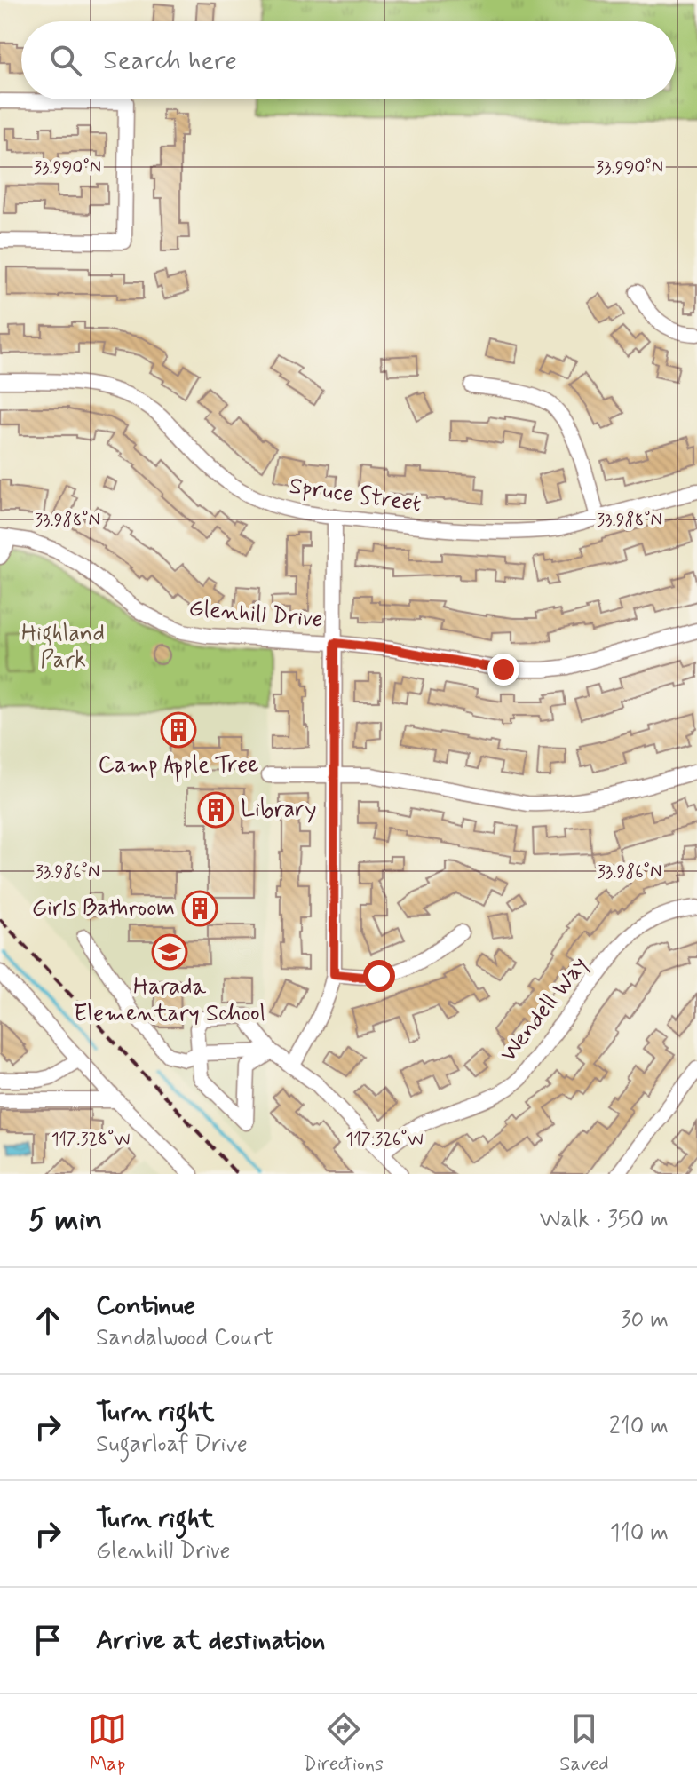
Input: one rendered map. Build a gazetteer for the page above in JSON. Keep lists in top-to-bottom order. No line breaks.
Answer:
{"streets":{"street":["Spruce Street","Glenhill Drive","Wendell Way"]},"parks":["Highland Park"],"places":{"building":["Camp Apple Tree","Library","Girls Bathroom"],"school or university":["Harada Elementary School"]},"page":{"search":"Search here","heading":["5 min","Walk · 350 m"],"list":[["Continue","Sandalwood Court","30 m"],["Turn right","Sugarloaf Drive","210 m"],["Turn right","Glenhill Drive","110 m"],"Arrive at destination"],"nav":["Map","Directions","Saved"]},"coordinates":["33.990°N","33.988°N","33.986°N","117.328°W","117.326°W"]}
